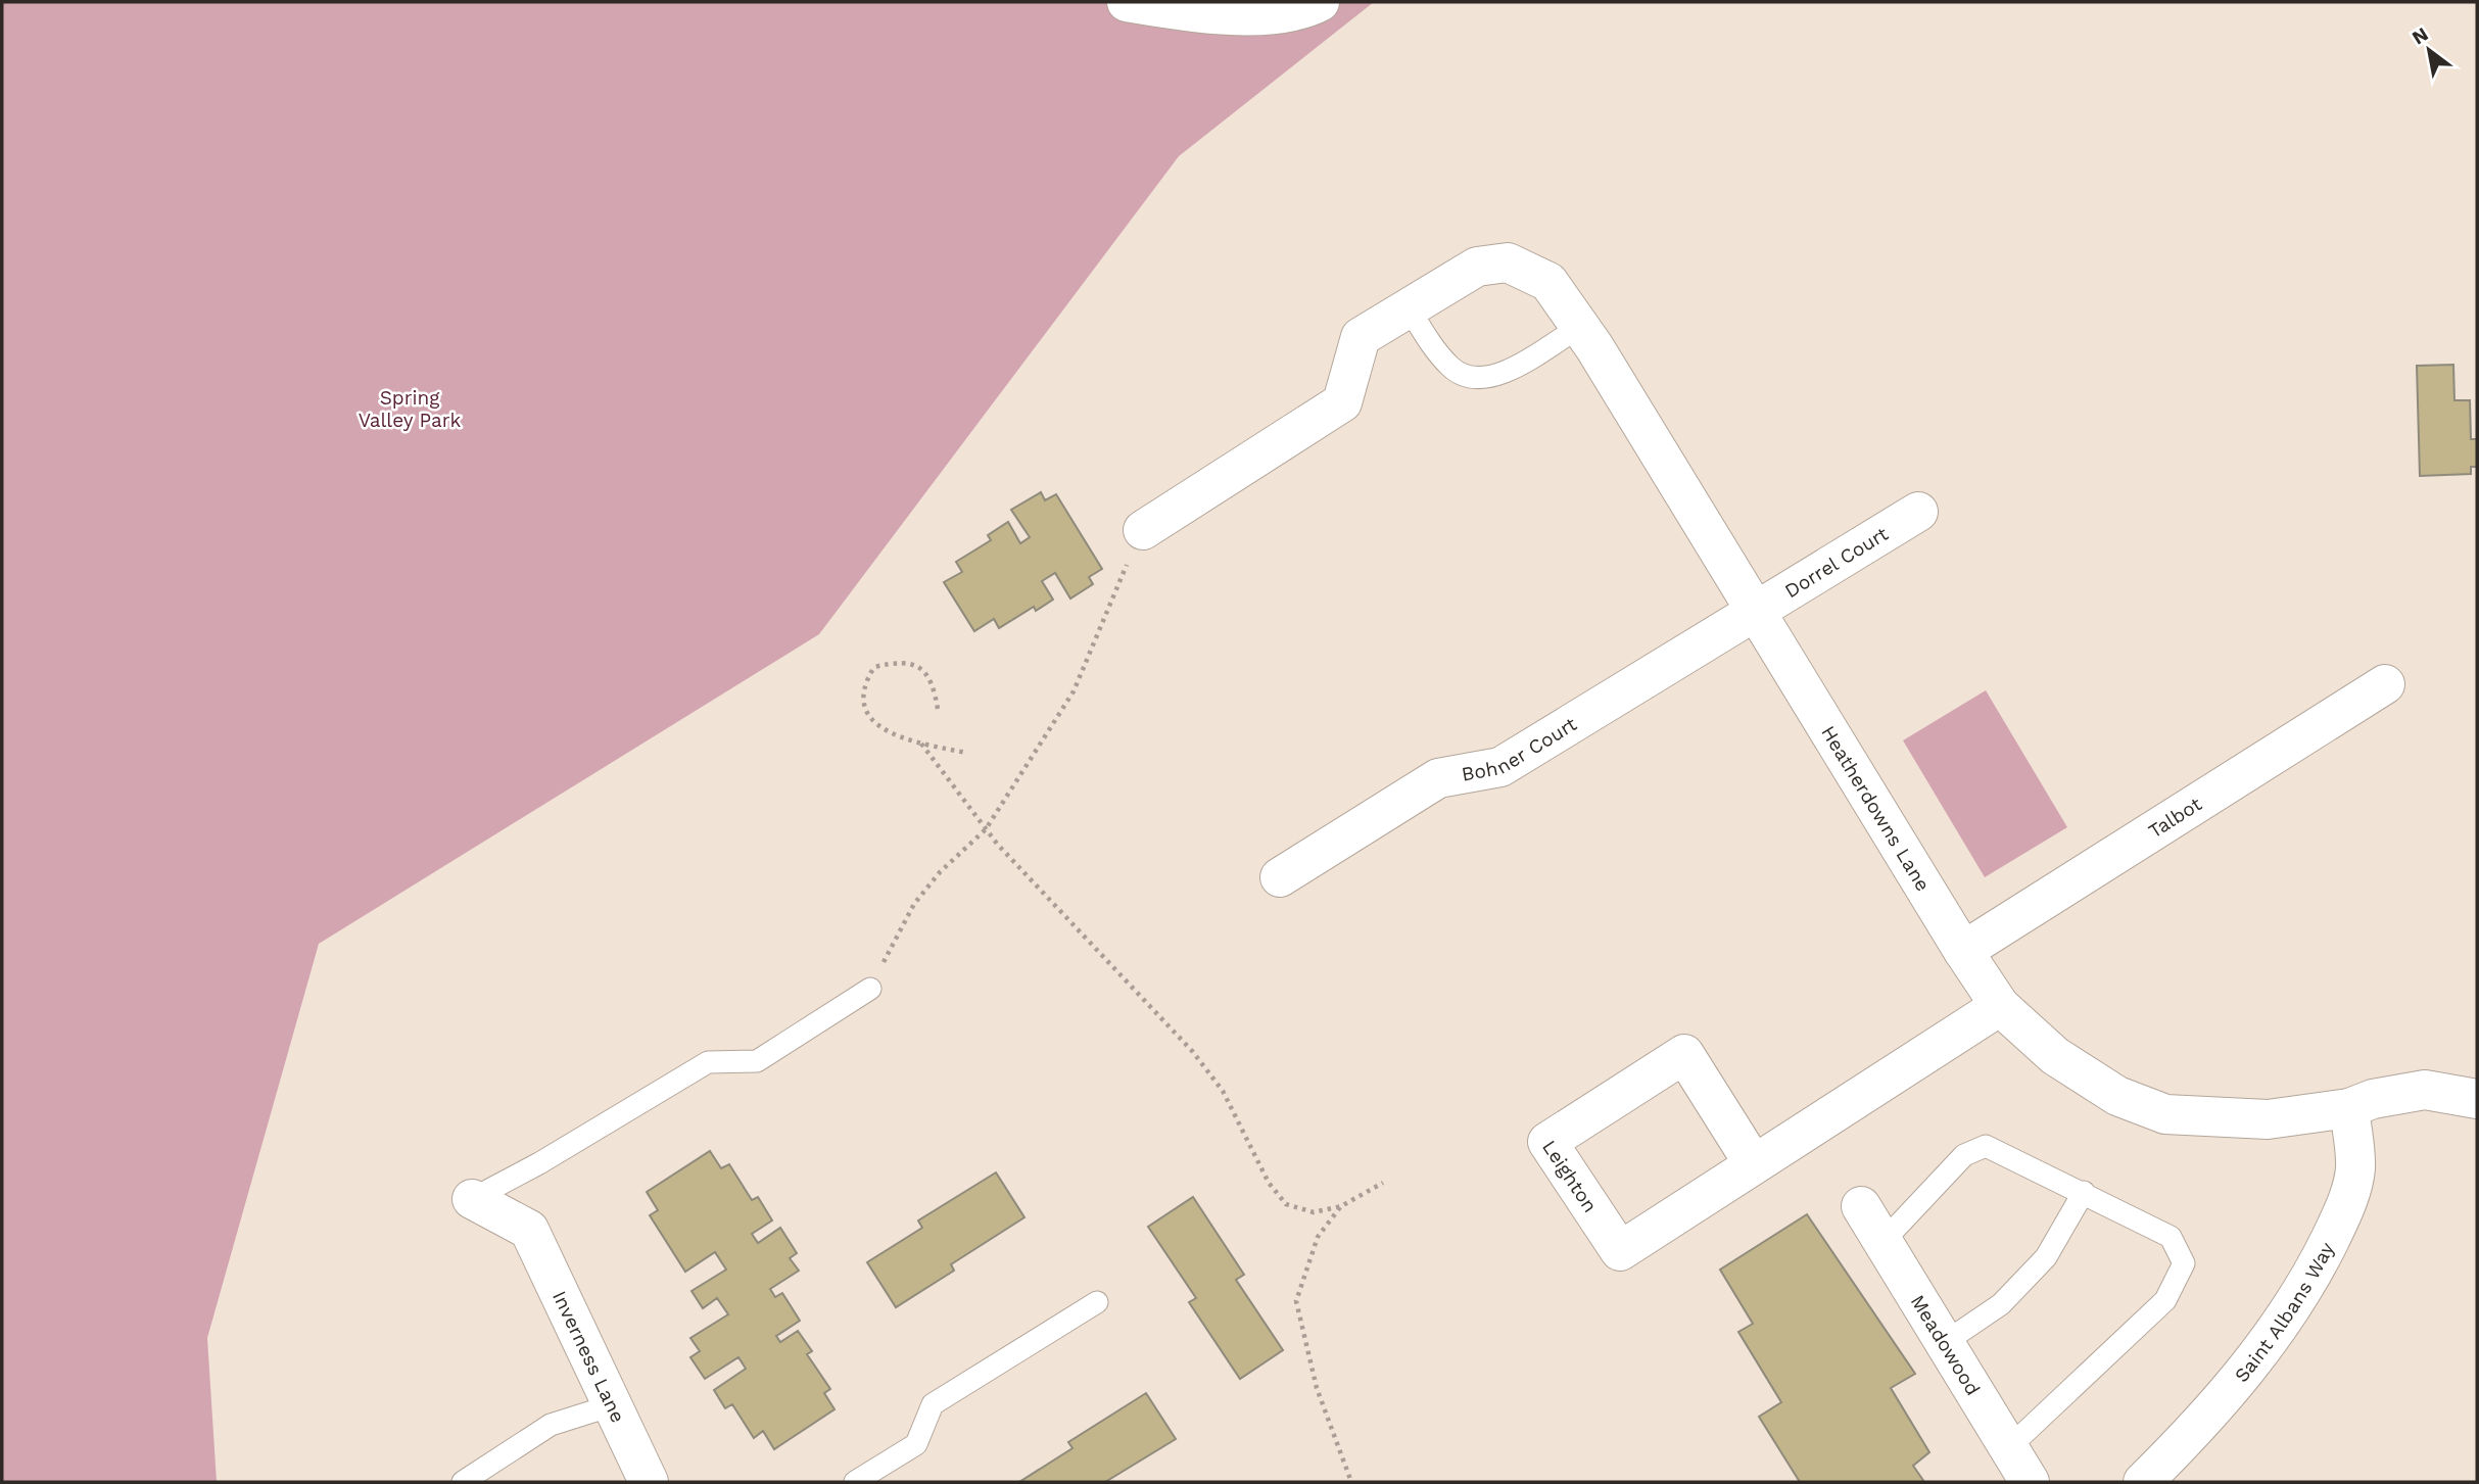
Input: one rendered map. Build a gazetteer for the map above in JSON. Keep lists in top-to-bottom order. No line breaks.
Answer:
{"streets":{"street":["Dorrel Court","Bohner Court","Heatherdowns Lane","Talbot","Leighton","Saint Albans Way","Meadowood","Inverness Lane"]},"crossings":[["Dorrel Court","Bohner Court"],["Dorrel Court","Heatherdowns Lane"],["Bohner Court","Heatherdowns Lane"],["Heatherdowns Lane","Talbot"],["Heatherdowns Lane","Leighton"],["Heatherdowns Lane","Saint Albans Way"]],"parks":["Spring Valley Park"],"north":"top left"}
